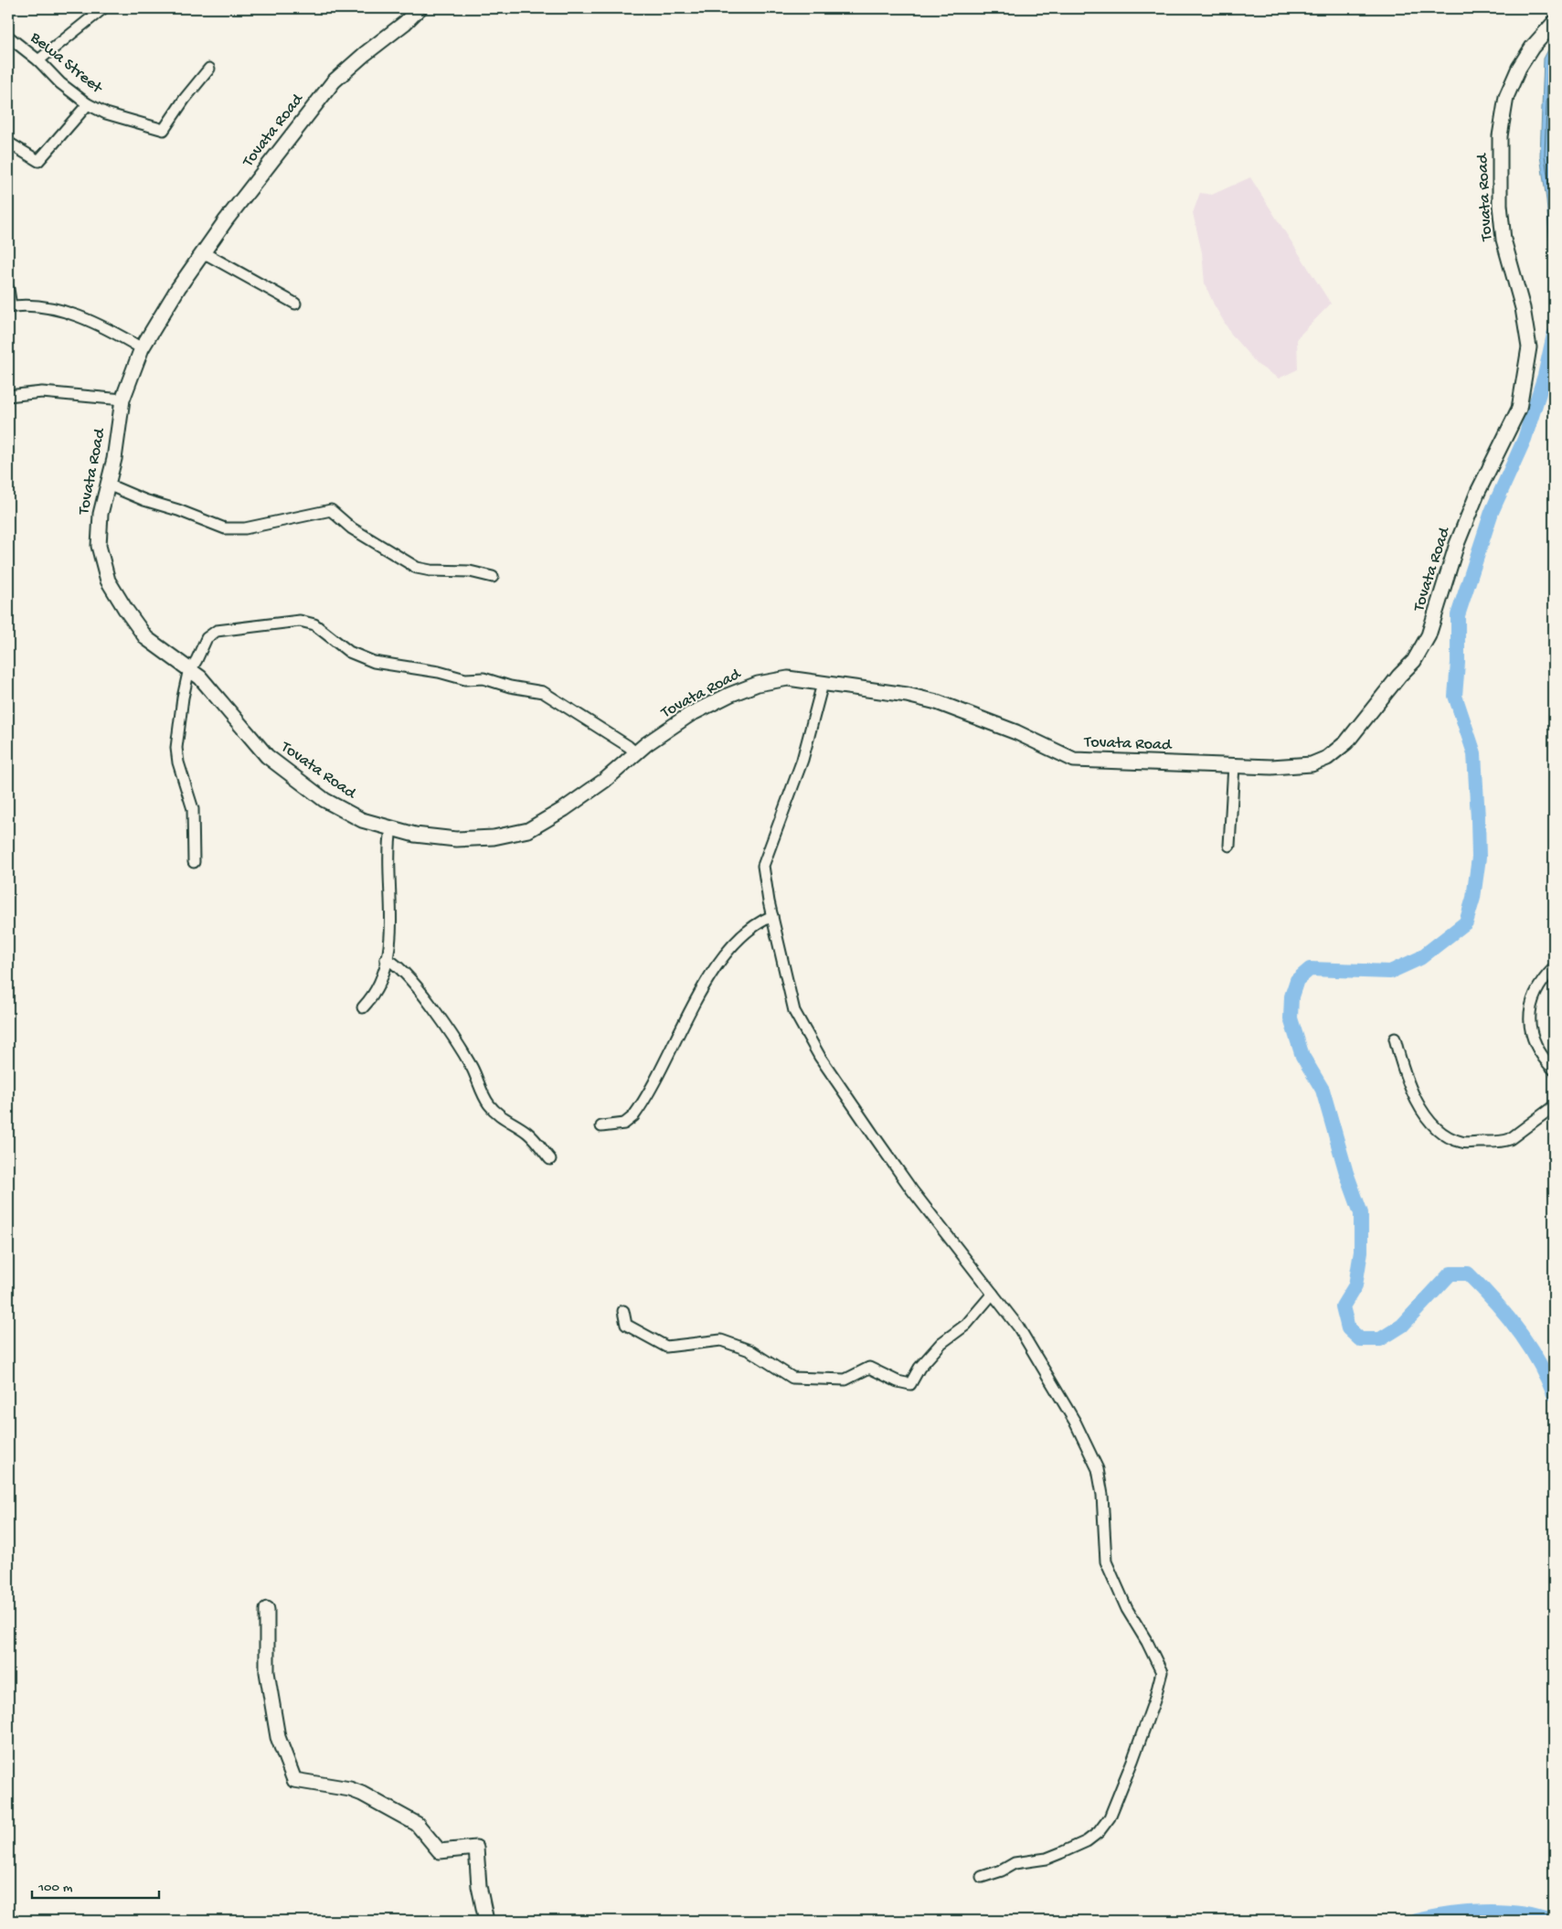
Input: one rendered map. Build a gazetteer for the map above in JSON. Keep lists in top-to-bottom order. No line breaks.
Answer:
{"streets":{"street":["Bewa Street","Tovata Road"]},"scale_bar":"100 m"}
